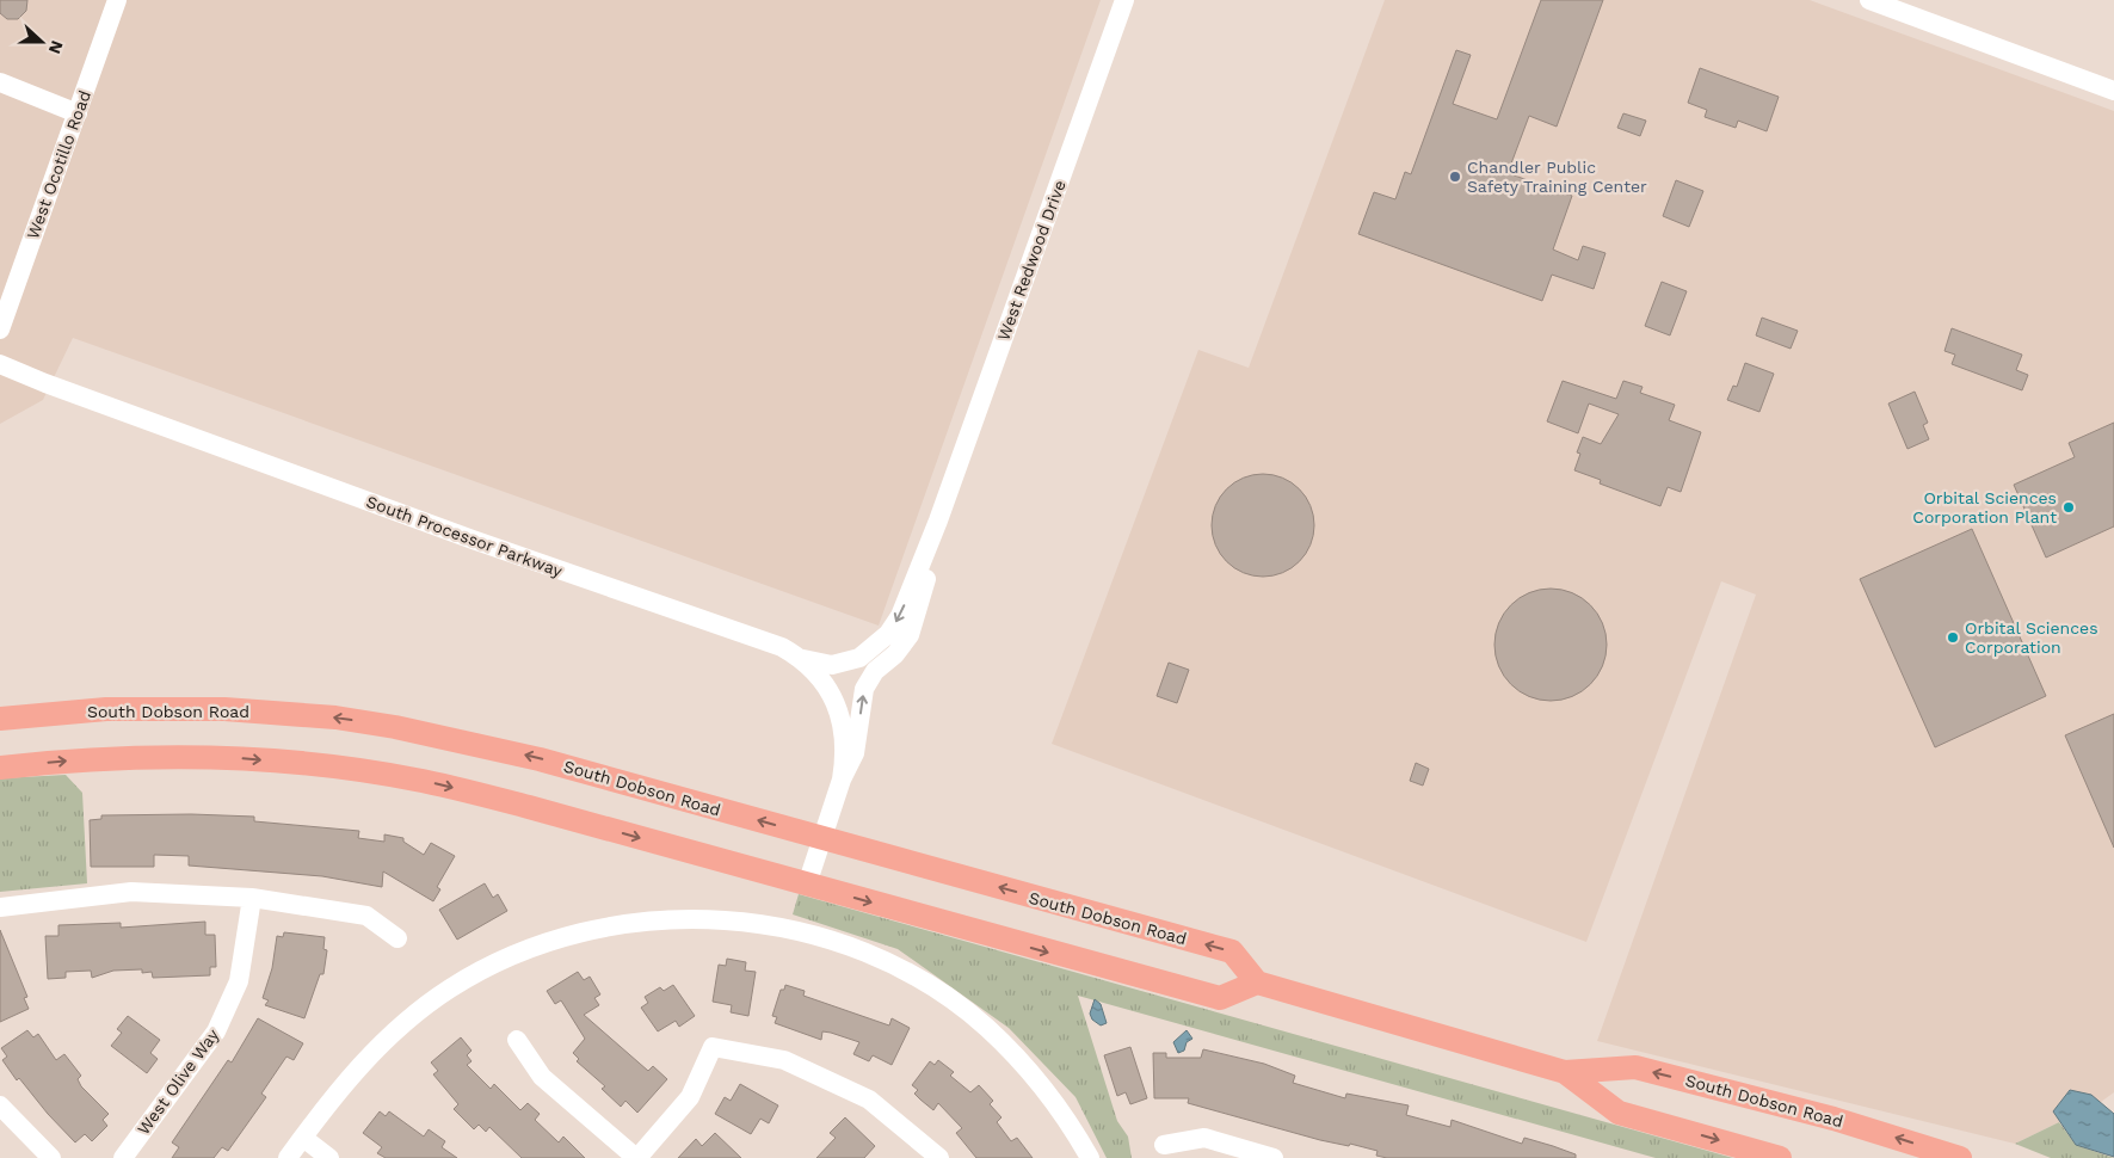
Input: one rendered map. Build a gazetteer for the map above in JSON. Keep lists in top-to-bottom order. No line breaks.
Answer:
{"streets":{"main road":["South Dobson Road"],"street":["West Ocotillo Road","West Redwood Drive","South Processor Parkway","West Olive Way"]},"crossings":[["West Redwood Drive","South Processor Parkway"],["West Redwood Drive","South Dobson Road"]],"places":["Chandler Public Safety Training Center","Orbital Sciences Corporation Plant","Orbital Sciences Corporation"],"north":"right"}
